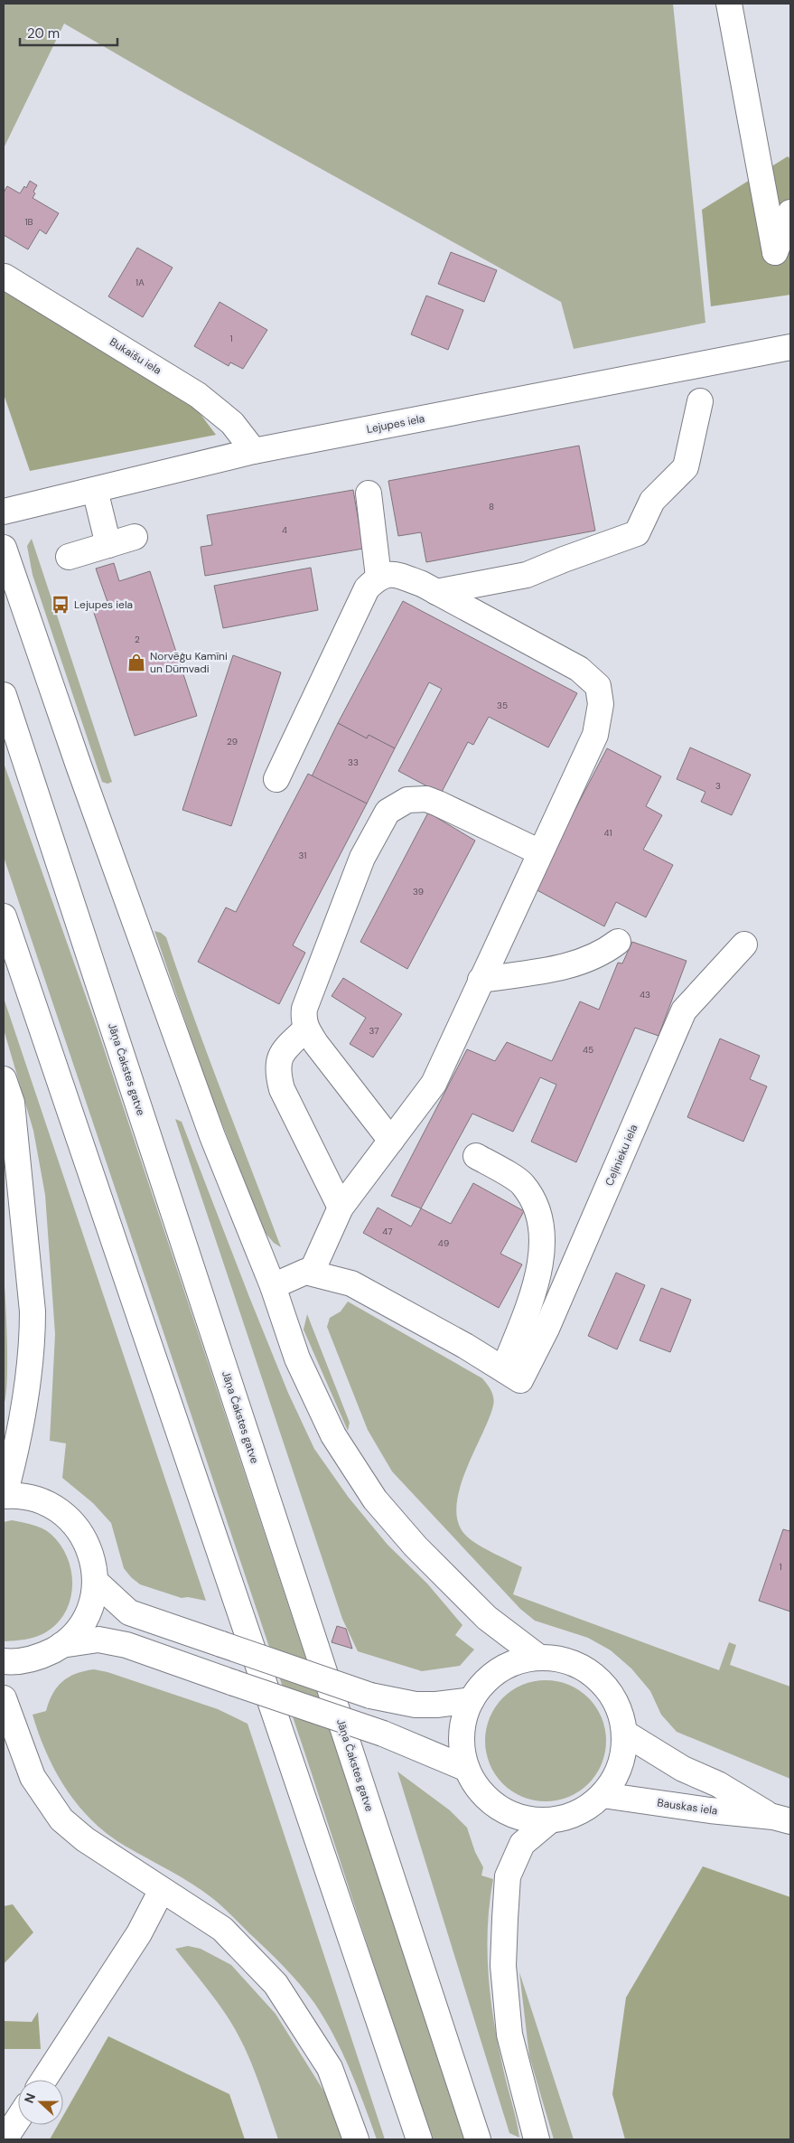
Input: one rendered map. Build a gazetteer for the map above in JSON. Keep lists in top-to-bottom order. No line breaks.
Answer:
{"streets":{"main road":["Bukaišu iela","Lejupes iela","Jāņa Čakstes gatve","Ceļinieku iela","Bauskas iela"]},"crossings":[["Bukaišu iela","Lejupes iela"]],"places":{"bus stop":["Lejupes iela"],"shop":["Norvēģu Kamīni un Dūmvadi"]},"house_numbers":["1B","1A","1","8","4","2","35","29","33","3","41","31","39","43","37","45","47","49","1"],"scale_bar":"20 m","north":"left"}
